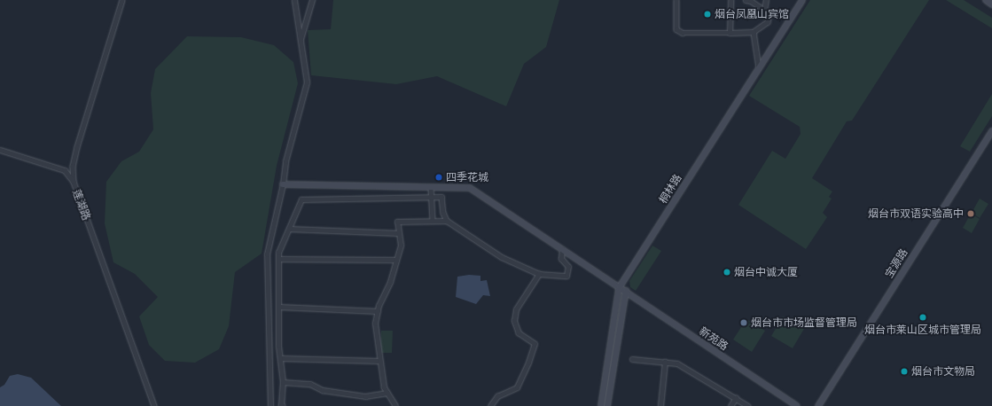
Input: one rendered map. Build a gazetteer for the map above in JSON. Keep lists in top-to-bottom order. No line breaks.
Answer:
{"streets":{"street":["桐林路","莲湖路","宝源路","新苑路"]},"crossings":[["桐林路","新苑路"]],"places":["烟台凤凰山宾馆","四季花城","烟台市双语实验高中","烟台中诚大厦","烟台市莱山区城市管理局","烟台市市场监督管理局","烟台市文物局"]}
